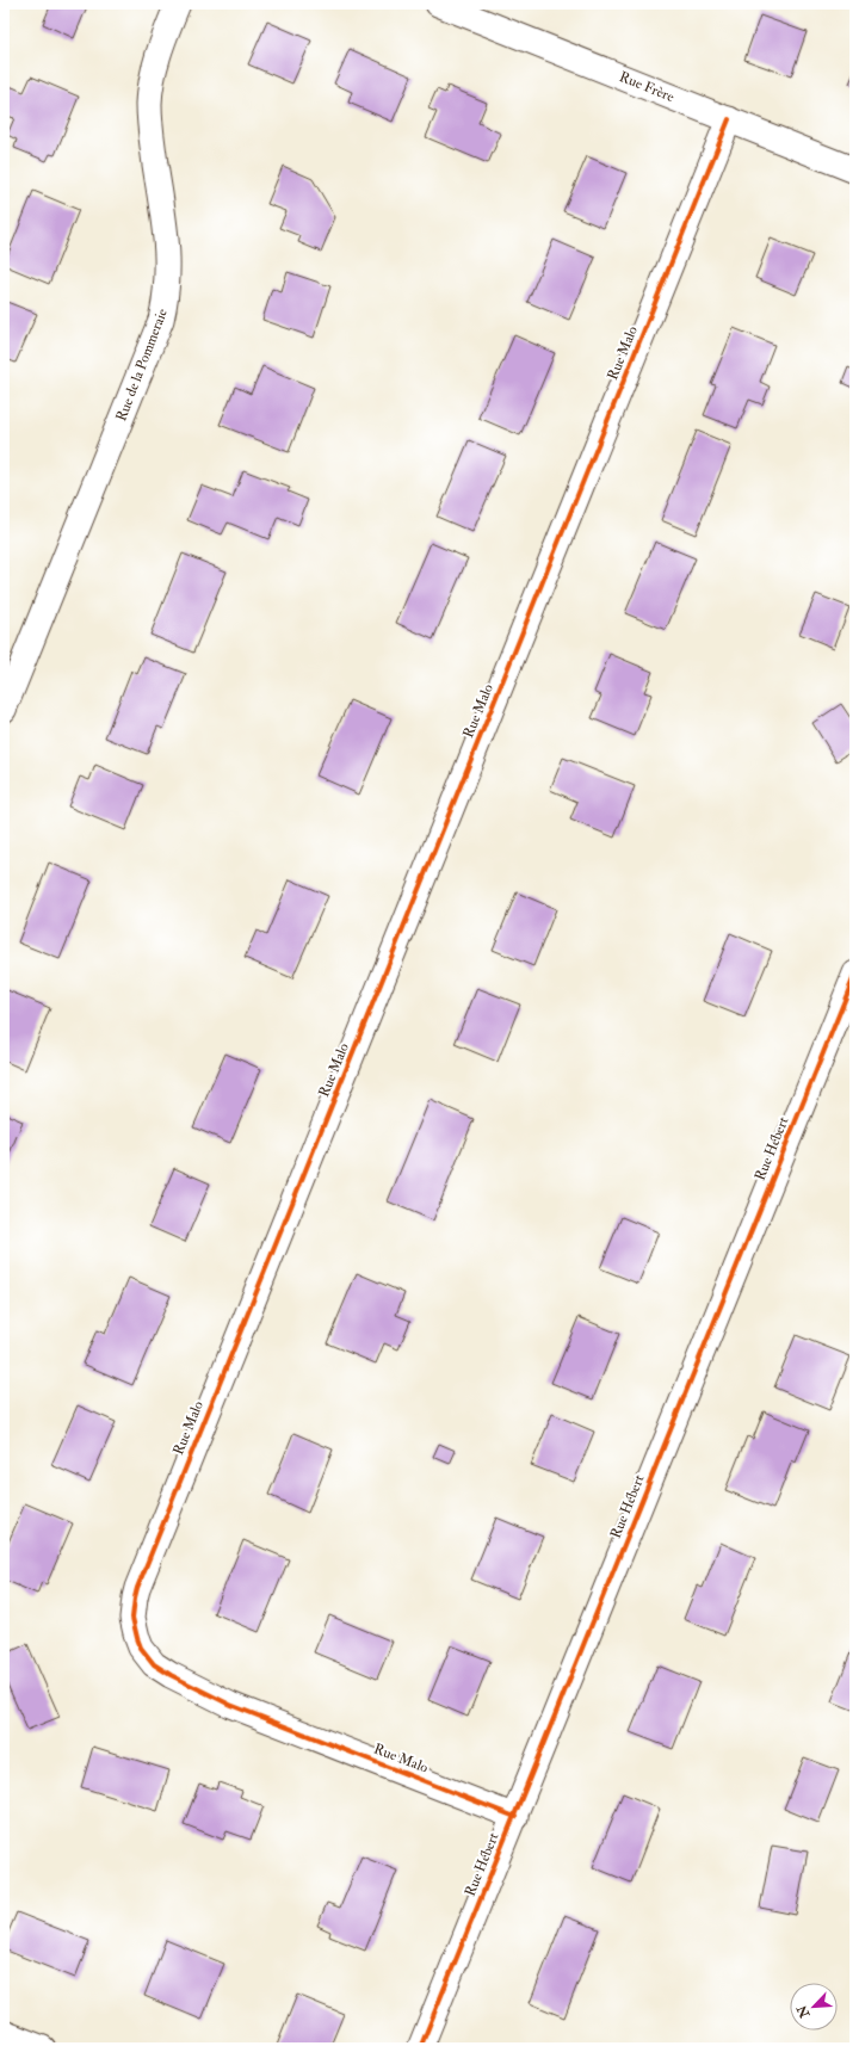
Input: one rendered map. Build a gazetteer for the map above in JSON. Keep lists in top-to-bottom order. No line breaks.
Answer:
{"streets":{"street":["Rue Frère","Rue Malo","Rue de la Pommeraie","Rue Hébert"]},"crossings":[["Rue Frère","Rue Malo"],["Rue Malo","Rue Hébert"]],"north":"bottom left"}
